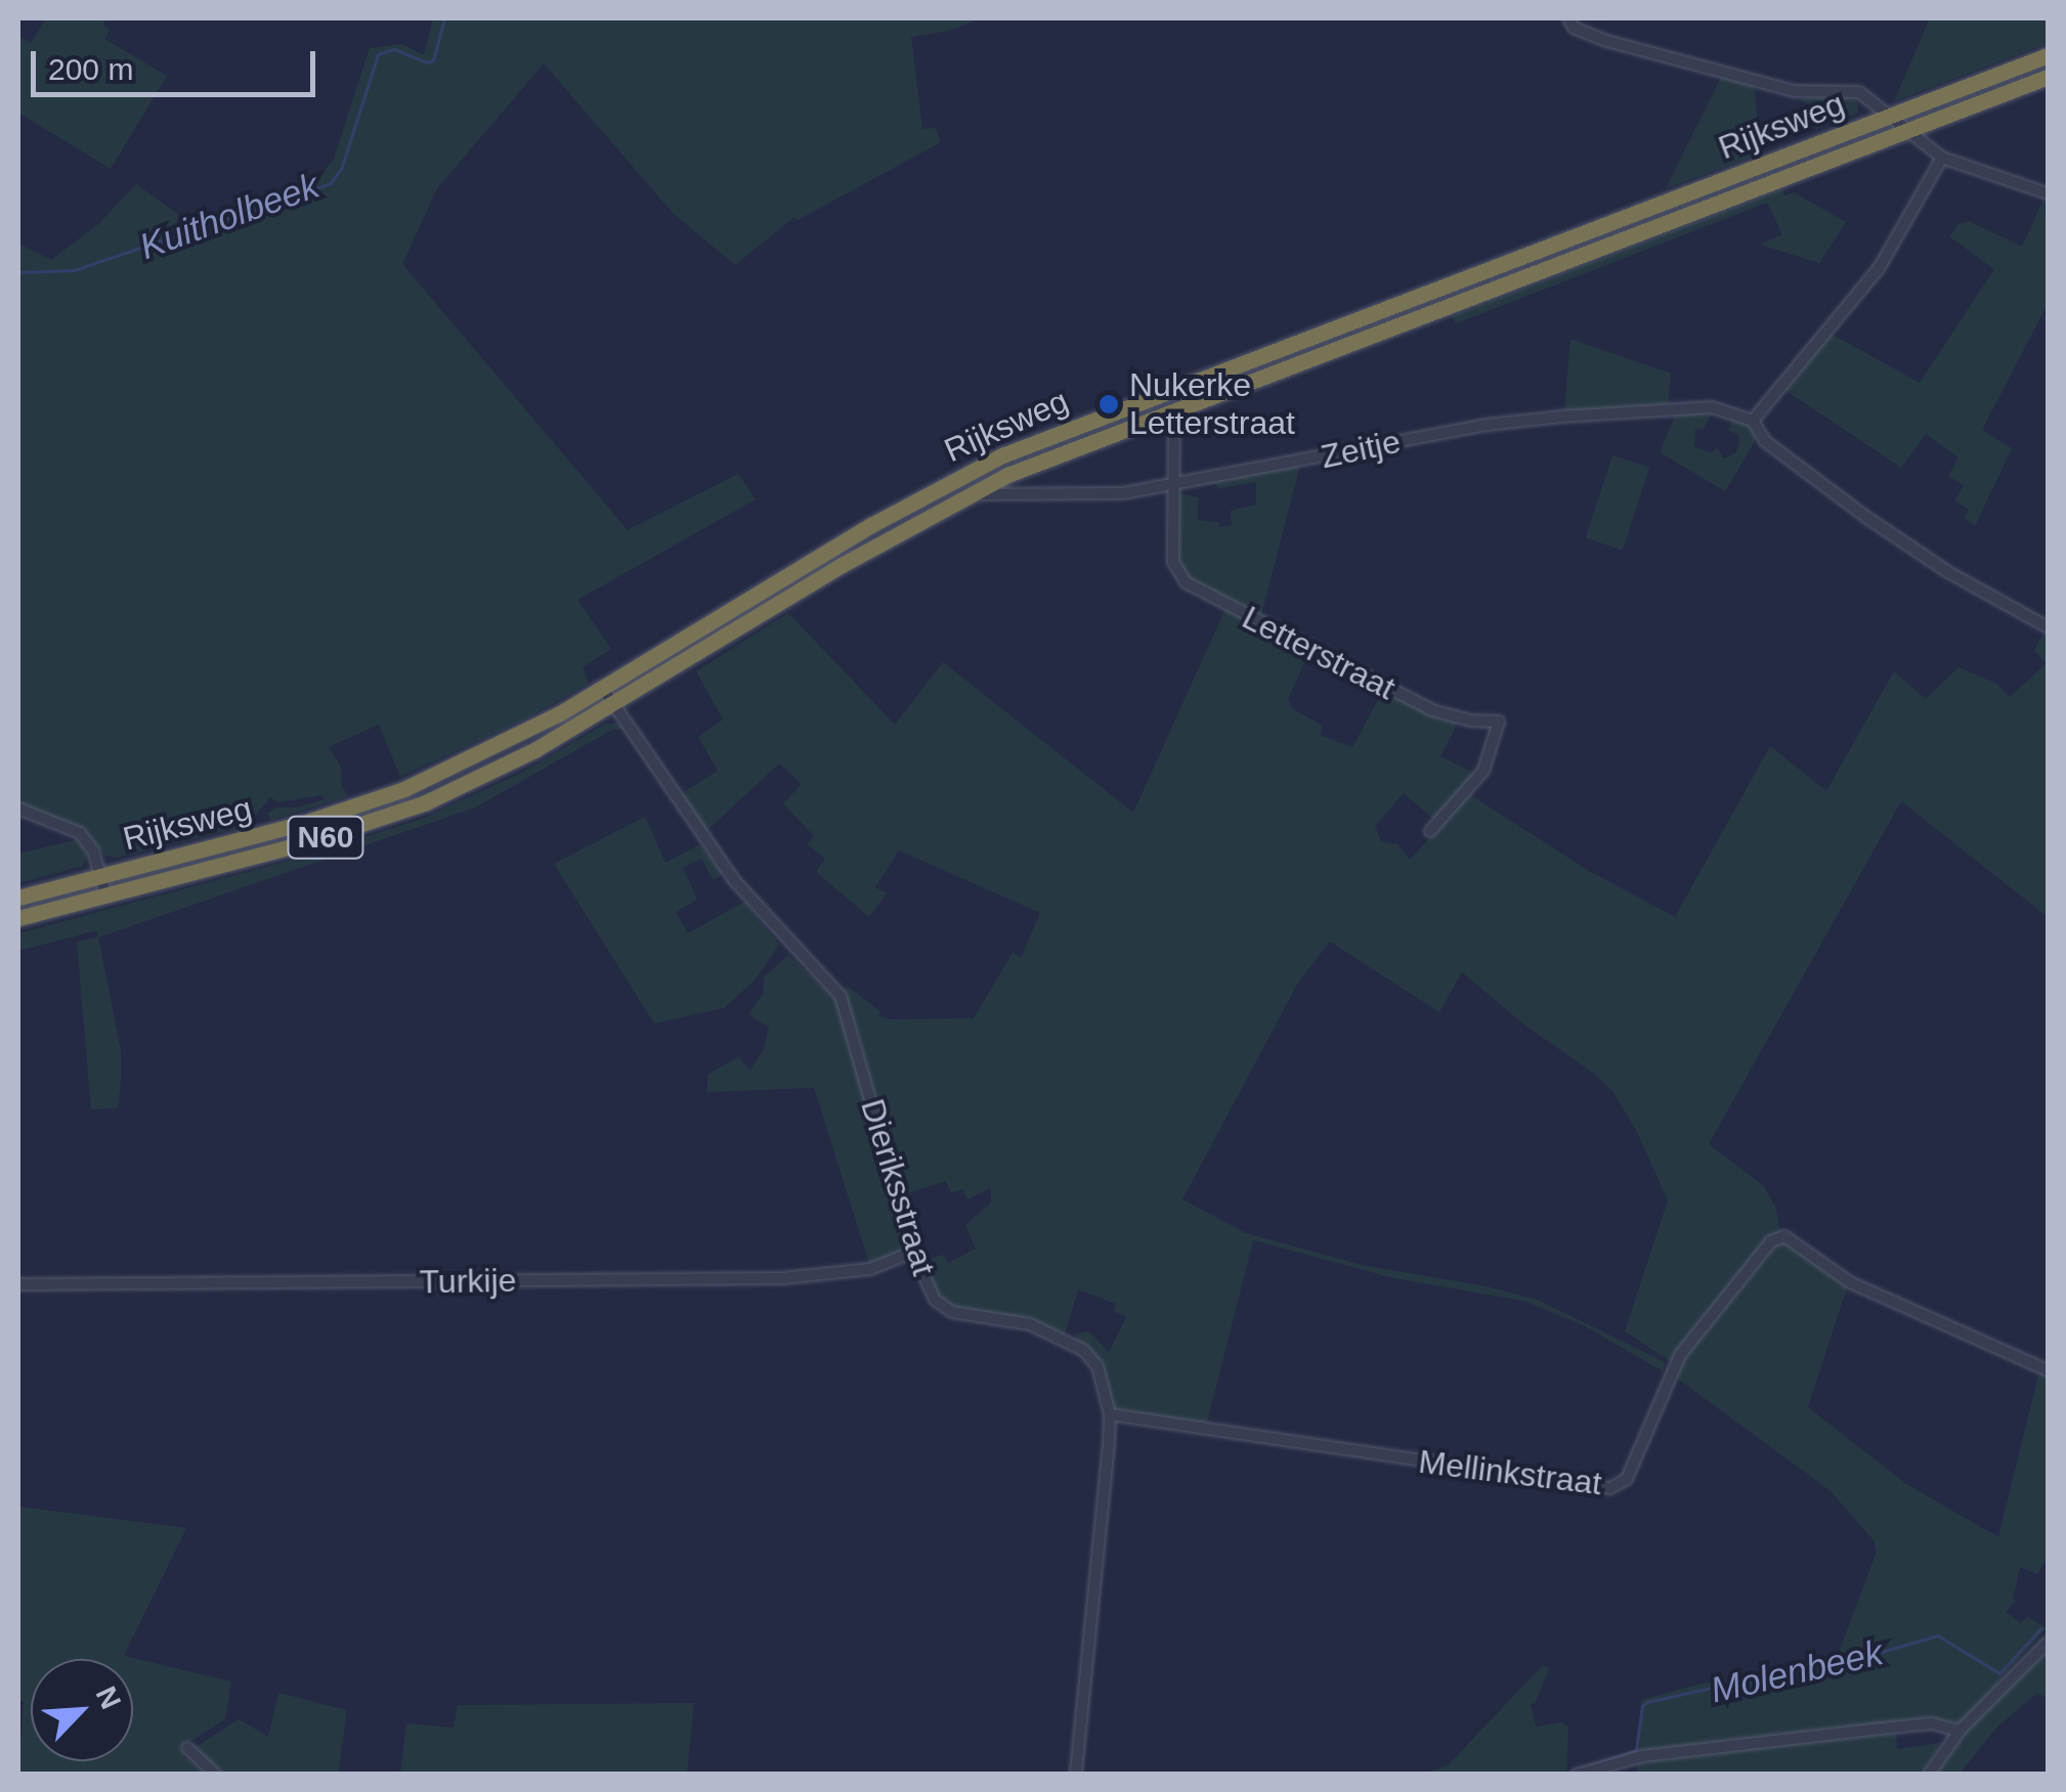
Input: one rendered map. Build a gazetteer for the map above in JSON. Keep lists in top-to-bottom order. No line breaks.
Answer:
{"streets":{"highway":["Rijksweg","N60"],"street":["Zeitje","Letterstraat","Dieriksstraat","Turkije","Mellinkstraat"]},"crossings":[["Rijksweg","Zeitje"],["Rijksweg","Letterstraat"],["Rijksweg","Dieriksstraat"],["Zeitje","Letterstraat"],["Dieriksstraat","Turkije"],["Dieriksstraat","Mellinkstraat"]],"water":["Kuitholbeek","Molenbeek"],"places":["Nukerke Letterstraat"],"scale_bar":"200 m","north":"top right"}
